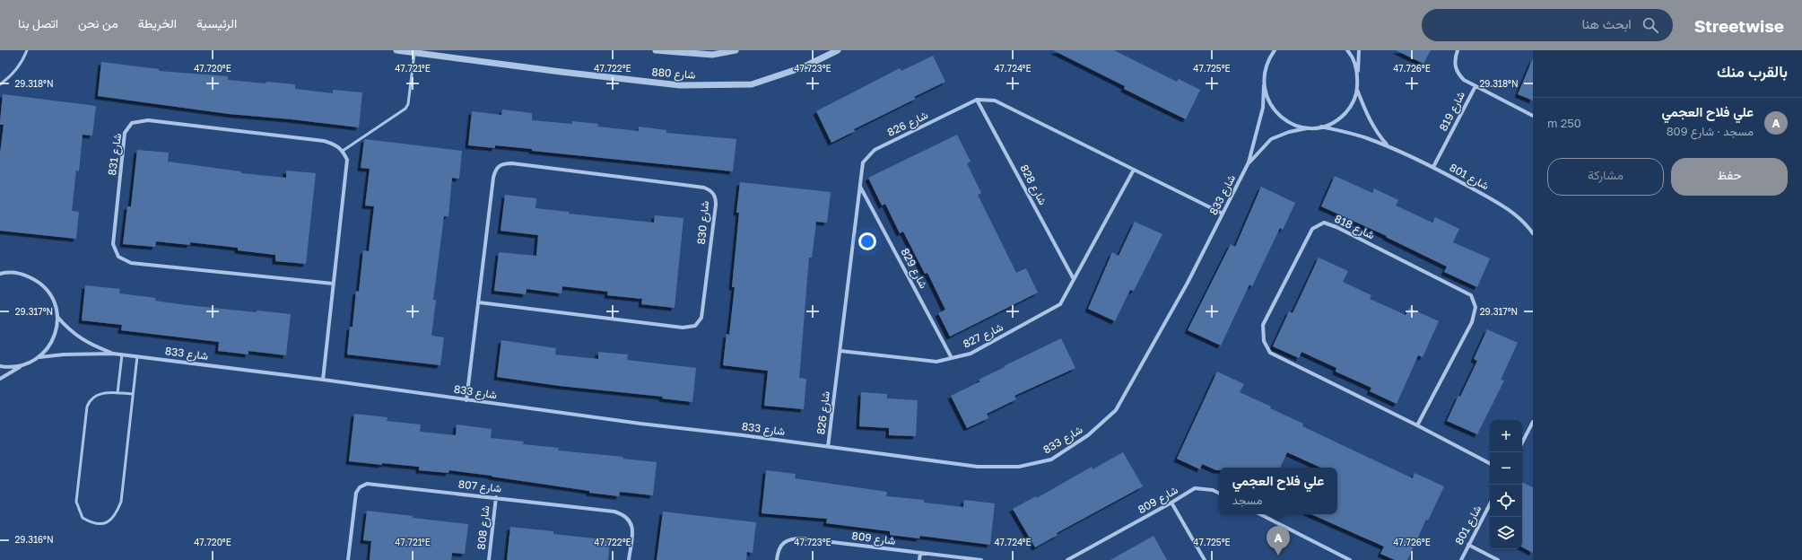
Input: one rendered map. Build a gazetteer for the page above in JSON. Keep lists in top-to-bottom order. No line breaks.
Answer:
{"streets":{"street":["شارع 880","شارع 819","شارع 826","شارع 831","شارع 801","شارع 828","شارع 833","شارع 830","شارع 818","شارع 829","شارع 827","شارع 807","شارع 809","شارع 808"]},"crossings":[["شارع 819","شارع 801"],["شارع 826","شارع 828"],["شارع 826","شارع 833"],["شارع 826","شارع 829"],["شارع 826","شارع 827"],["شارع 828","شارع 827"],["شارع 833","شارع 830"],["شارع 829","شارع 827"],["شارع 807","شارع 808"]],"page":{"header":"Streetwise","search":"ابحث هنا","nav":["الرئيسية","الخريطة","من نحن","اتصل بنا"],"heading":"بالقرب منك","list":[{"mark":"A","name":"علي فلاح العجمي","note":"مسجد · شارع 809","value":"250 m"}],"buttons":["حفظ","مشاركة"],"map_buttons":["+","−"],"popup":["علي فلاح العجمي","مسجد"],"pins":"A"},"coordinates":["47.720°E","47.721°E","47.722°E","47.723°E","47.724°E","47.725°E","47.726°E","29.318°N","29.317°N","29.316°N"]}
